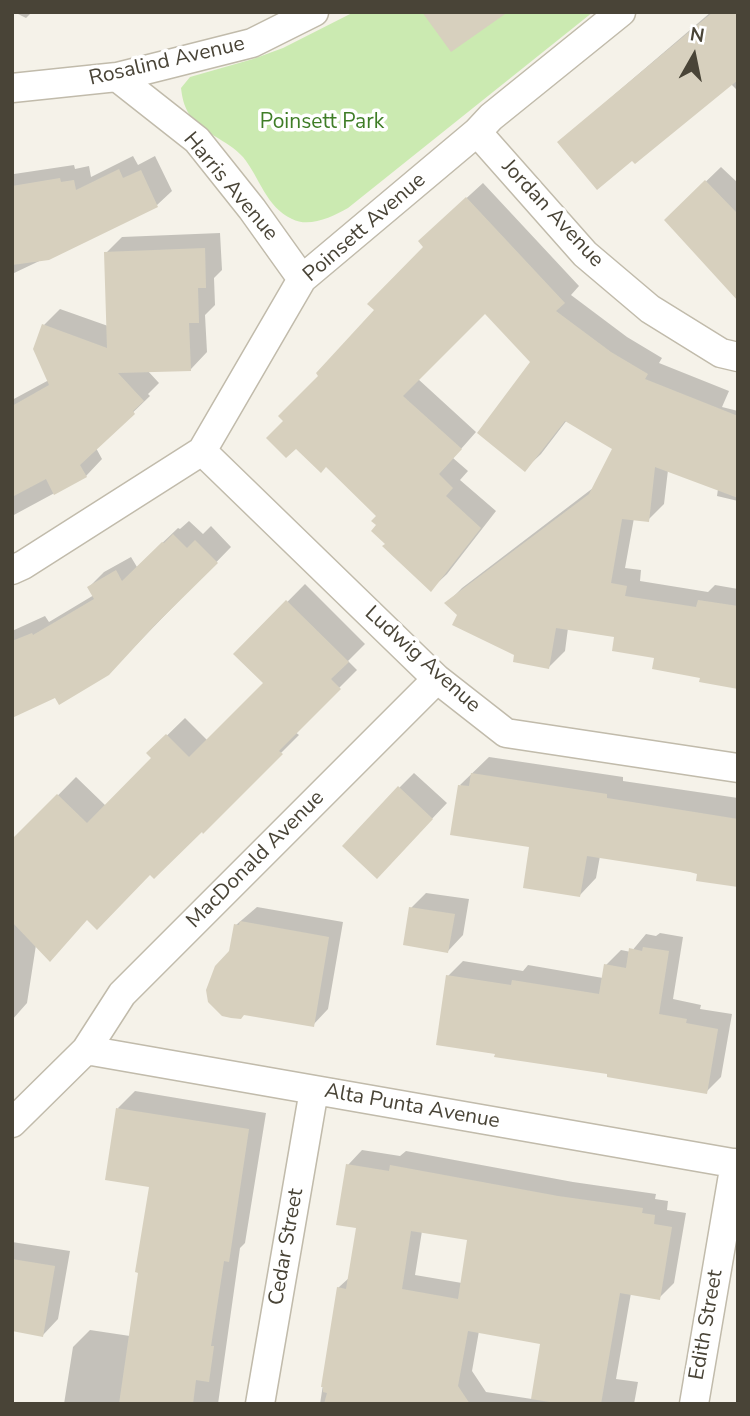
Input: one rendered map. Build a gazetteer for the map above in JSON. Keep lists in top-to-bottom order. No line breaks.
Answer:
{"streets":{"street":["Rosalind Avenue","Harris Avenue","Jordan Avenue","Poinsett Avenue","Ludwig Avenue","MacDonald Avenue","Alta Punta Avenue","Cedar Street","Edith Street"]},"crossings":[["Rosalind Avenue","Harris Avenue"],["Harris Avenue","Poinsett Avenue"],["Jordan Avenue","Poinsett Avenue"],["Poinsett Avenue","Ludwig Avenue"],["Ludwig Avenue","MacDonald Avenue"],["MacDonald Avenue","Alta Punta Avenue"],["Alta Punta Avenue","Cedar Street"],["Alta Punta Avenue","Edith Street"]],"parks":["Poinsett Park"],"north":"top"}
